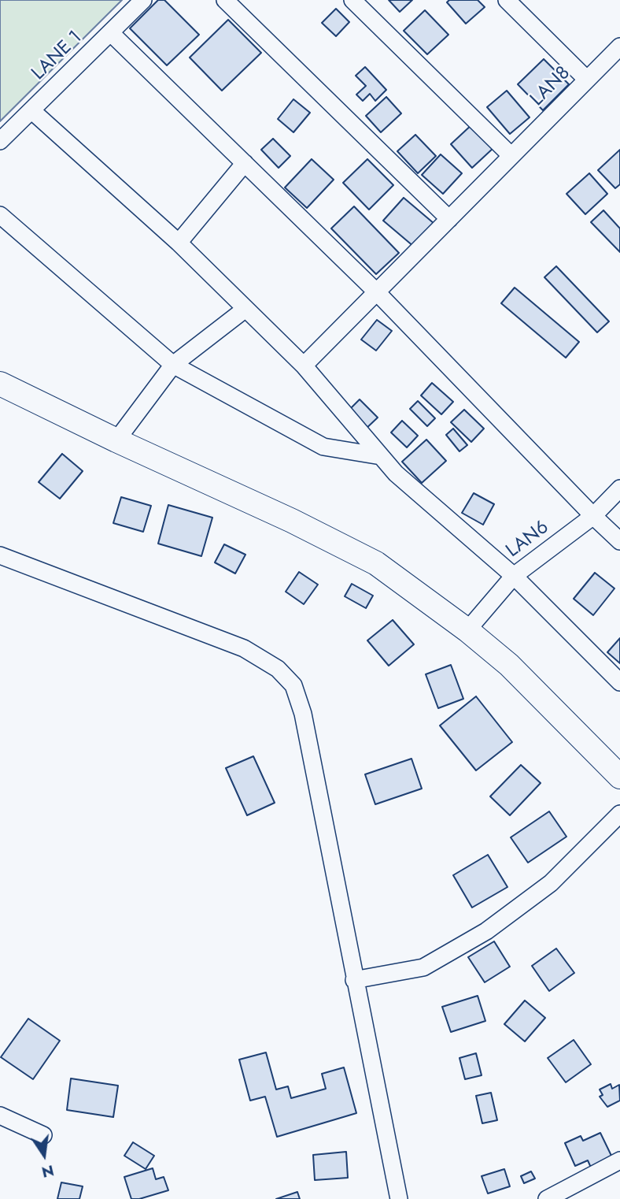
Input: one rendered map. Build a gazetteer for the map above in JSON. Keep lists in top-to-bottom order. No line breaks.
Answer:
{"streets":{"street":["LANE 1","LAN8","LAN6"]},"north":"bottom"}
